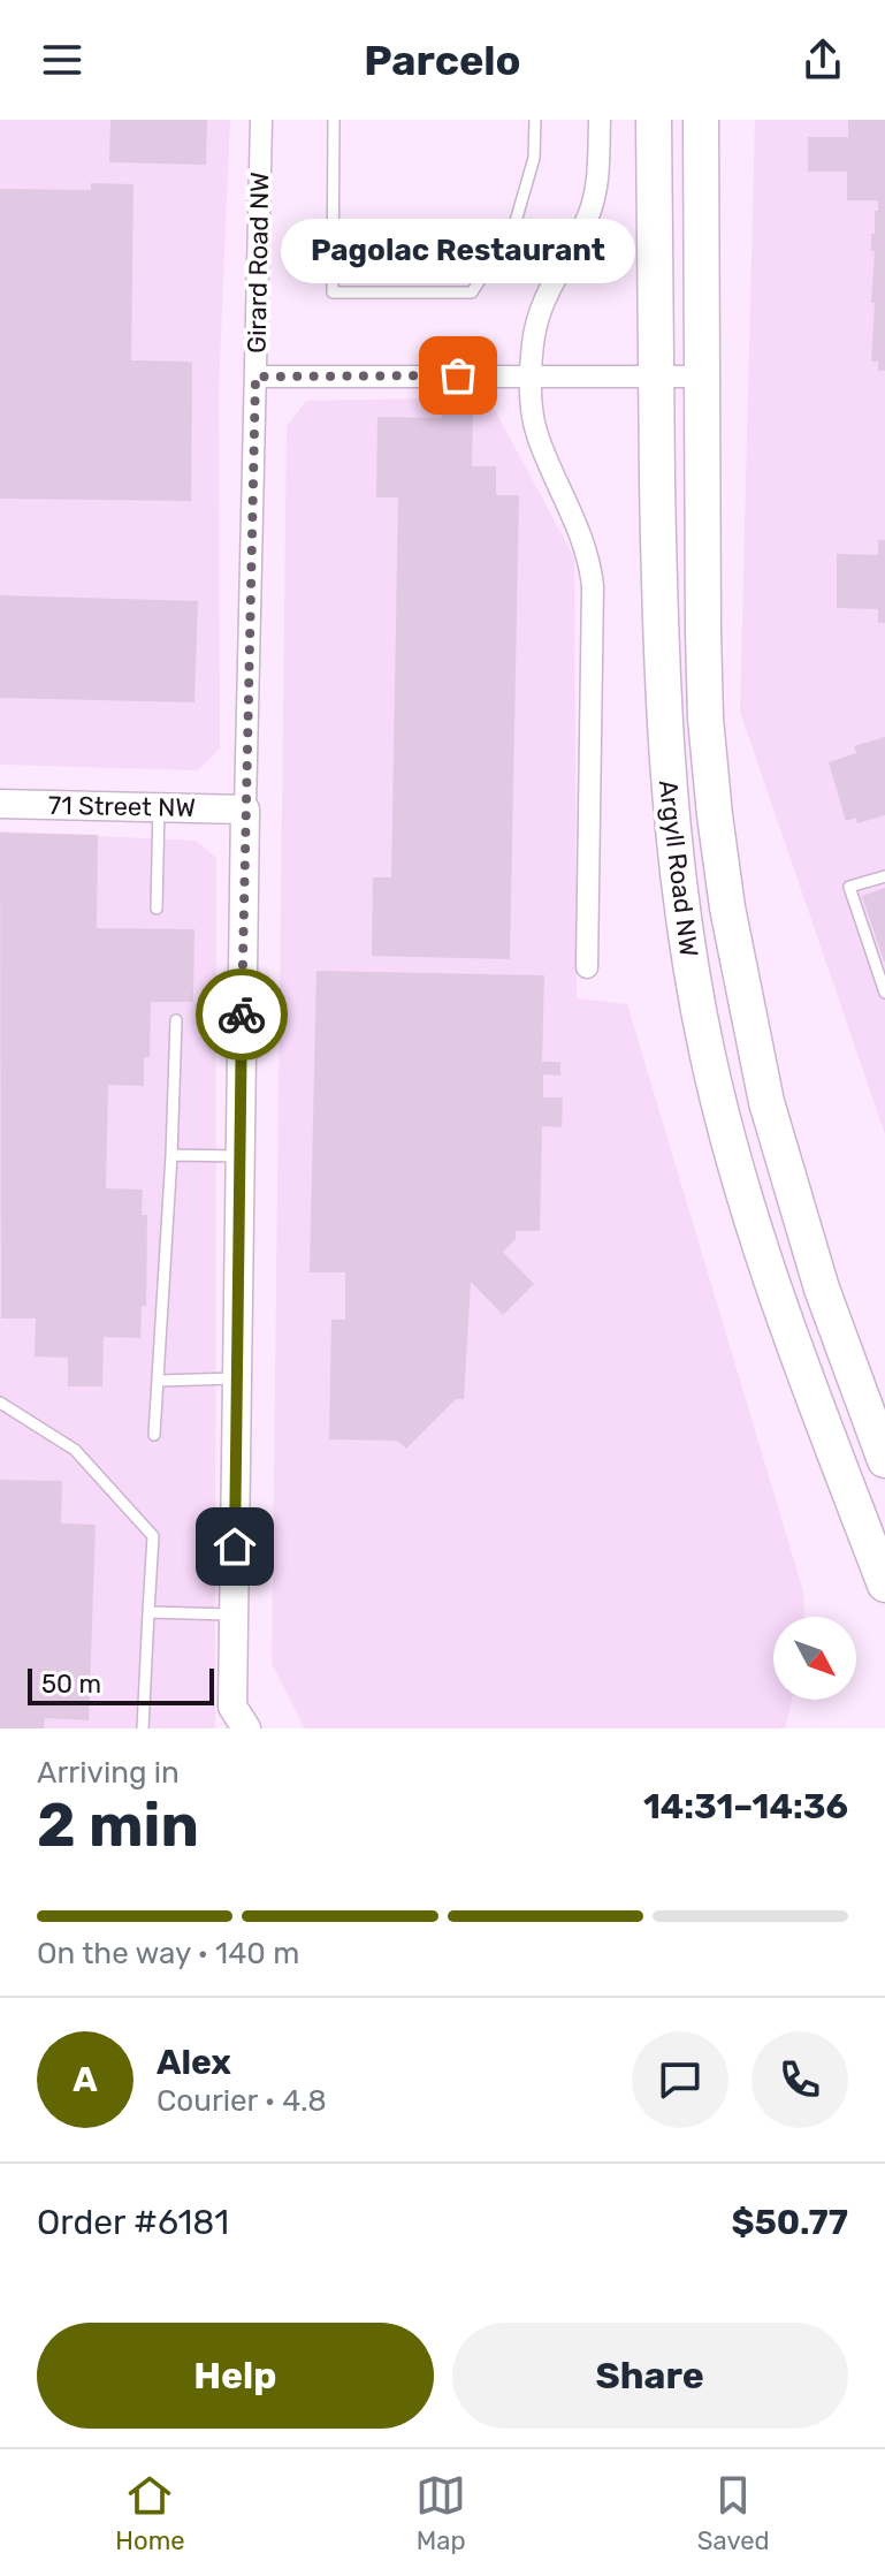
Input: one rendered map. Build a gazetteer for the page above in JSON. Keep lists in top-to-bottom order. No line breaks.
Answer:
{"streets":{"main road":["Argyll Road NW"],"street":["Girard Road NW","71 Street NW"]},"crossings":[["Girard Road NW","71 Street NW"]],"places":["Pagolac Restaurant"],"scale_bar":"50 m","north":"bottom right","page":{"header":"Parcelo","bubble":"Pagolac Restaurant","scale":"50 m","heading":["2 min","Arriving in","14:31–14:36"],"panel":["Alex","Courier · 4.8","Order #6181","$50.77"],"bar":"On the way · 140 m","round":"A","buttons":["Help","Share"],"tabs":["Home","Map","Saved"]}}
